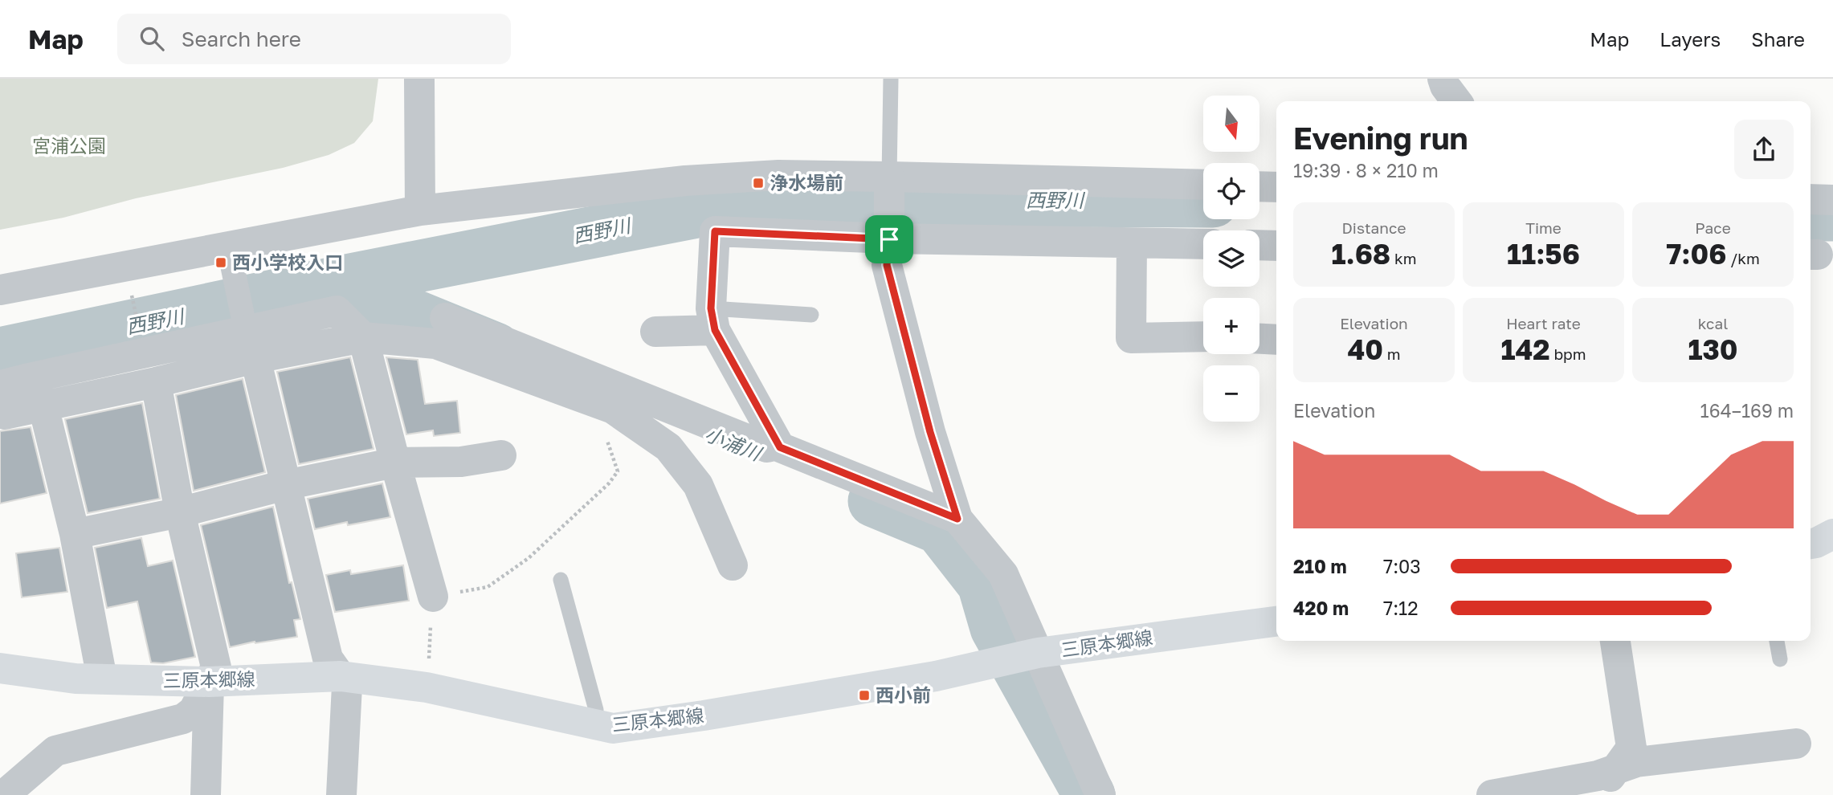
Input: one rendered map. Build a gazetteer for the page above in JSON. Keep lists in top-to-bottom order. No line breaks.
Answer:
{"streets":{"main road":["三原本郷線"]},"water":["西野川","小浦川"],"parks":["宮浦公園"],"places":{"transit":["浄水場前","西小学校入口","西小前"]},"north":"bottom","page":{"header":"Map","search":"Search here","nav":["Map","Layers","Share"],"map_buttons":["+","−"],"heading":["Evening run","19:39 · 8 × 210 m"],"stats":[["Distance","1.68 km"],["Time","11:56"],["Pace","7:06 /km"],["Elevation","40 m"],["Heart rate","142 bpm"],["kcal","130"]],"chart":["Elevation","164–169 m"],"list":[{"name":"210 m","note":"7:03"},{"name":"420 m","note":"7:12"}]}}
